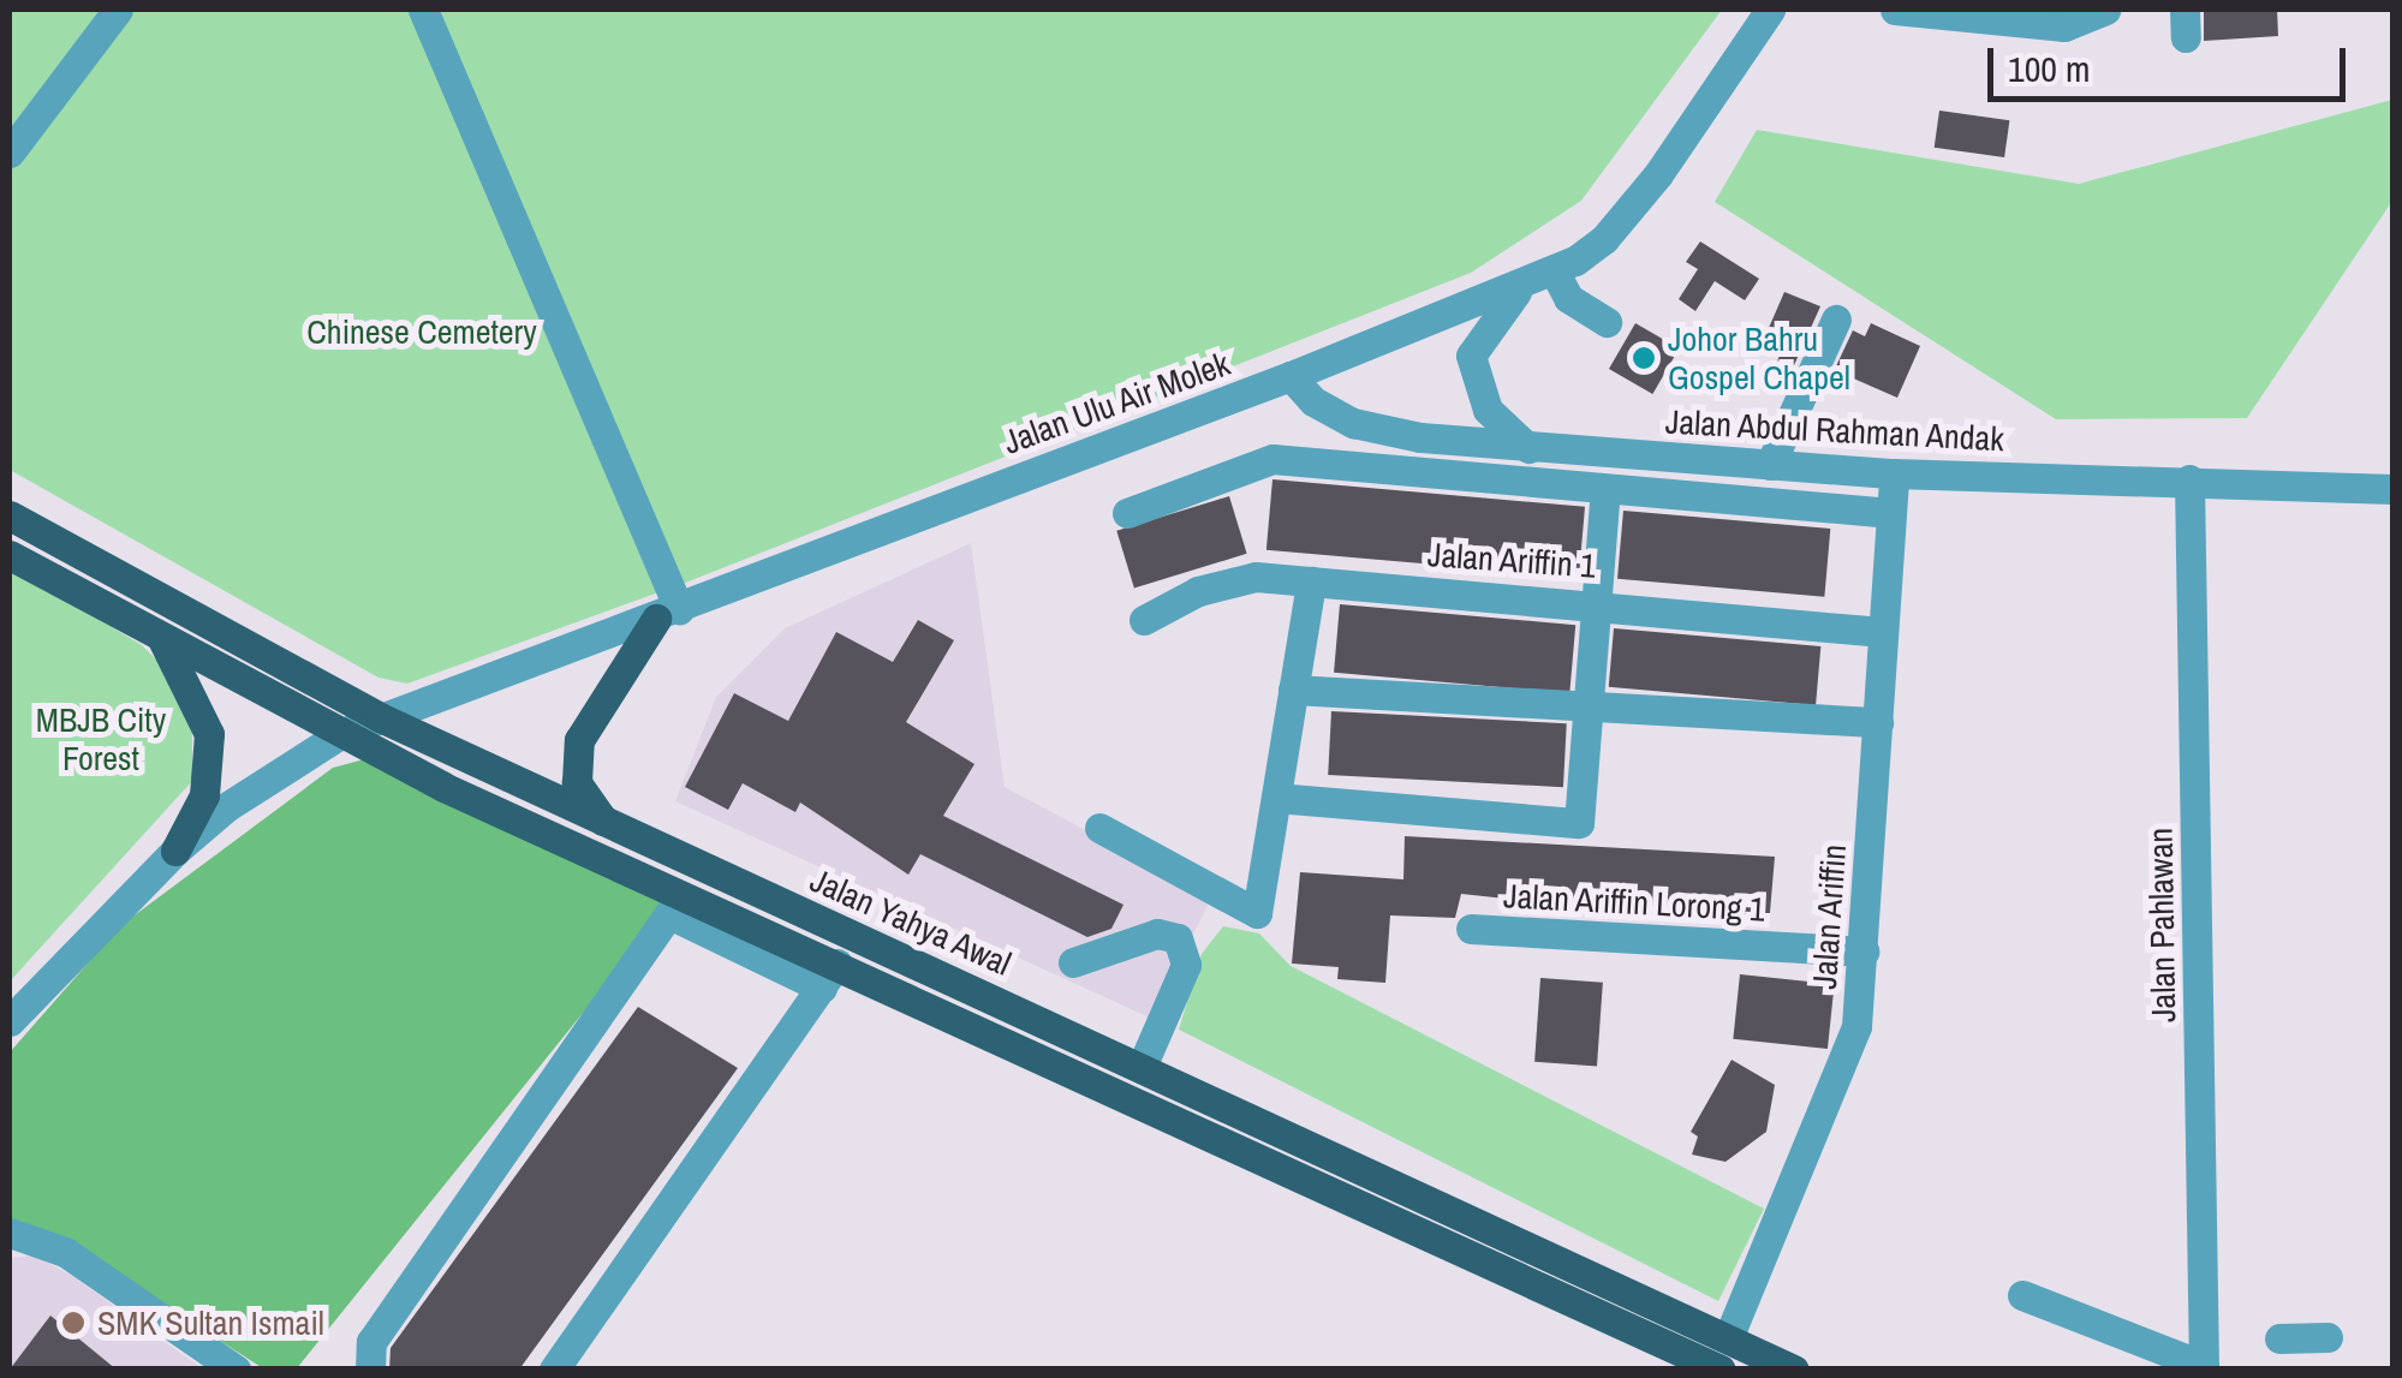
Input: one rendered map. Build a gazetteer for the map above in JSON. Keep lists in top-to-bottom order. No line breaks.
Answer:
{"streets":{"main road":["Jalan Yahya Awal"],"street":["Jalan Ulu Air Molek","Jalan Abdul Rahman Andak","Jalan Ariffin 1","Jalan Ariffin Lorong 1","Jalan Ariffin","Jalan Pahlawan"]},"crossings":[["Jalan Ulu Air Molek","Jalan Abdul Rahman Andak"],["Jalan Ulu Air Molek","Jalan Yahya Awal"],["Jalan Abdul Rahman Andak","Jalan Ariffin"],["Jalan Abdul Rahman Andak","Jalan Pahlawan"],["Jalan Ariffin 1","Jalan Ariffin"],["Jalan Ariffin Lorong 1","Jalan Ariffin"],["Jalan Ariffin","Jalan Yahya Awal"]],"parks":["Chinese Cemetery","MBJB City Forest"],"places":["Johor Bahru Gospel Chapel","SMK Sultan Ismail"],"scale_bar":"100 m"}
